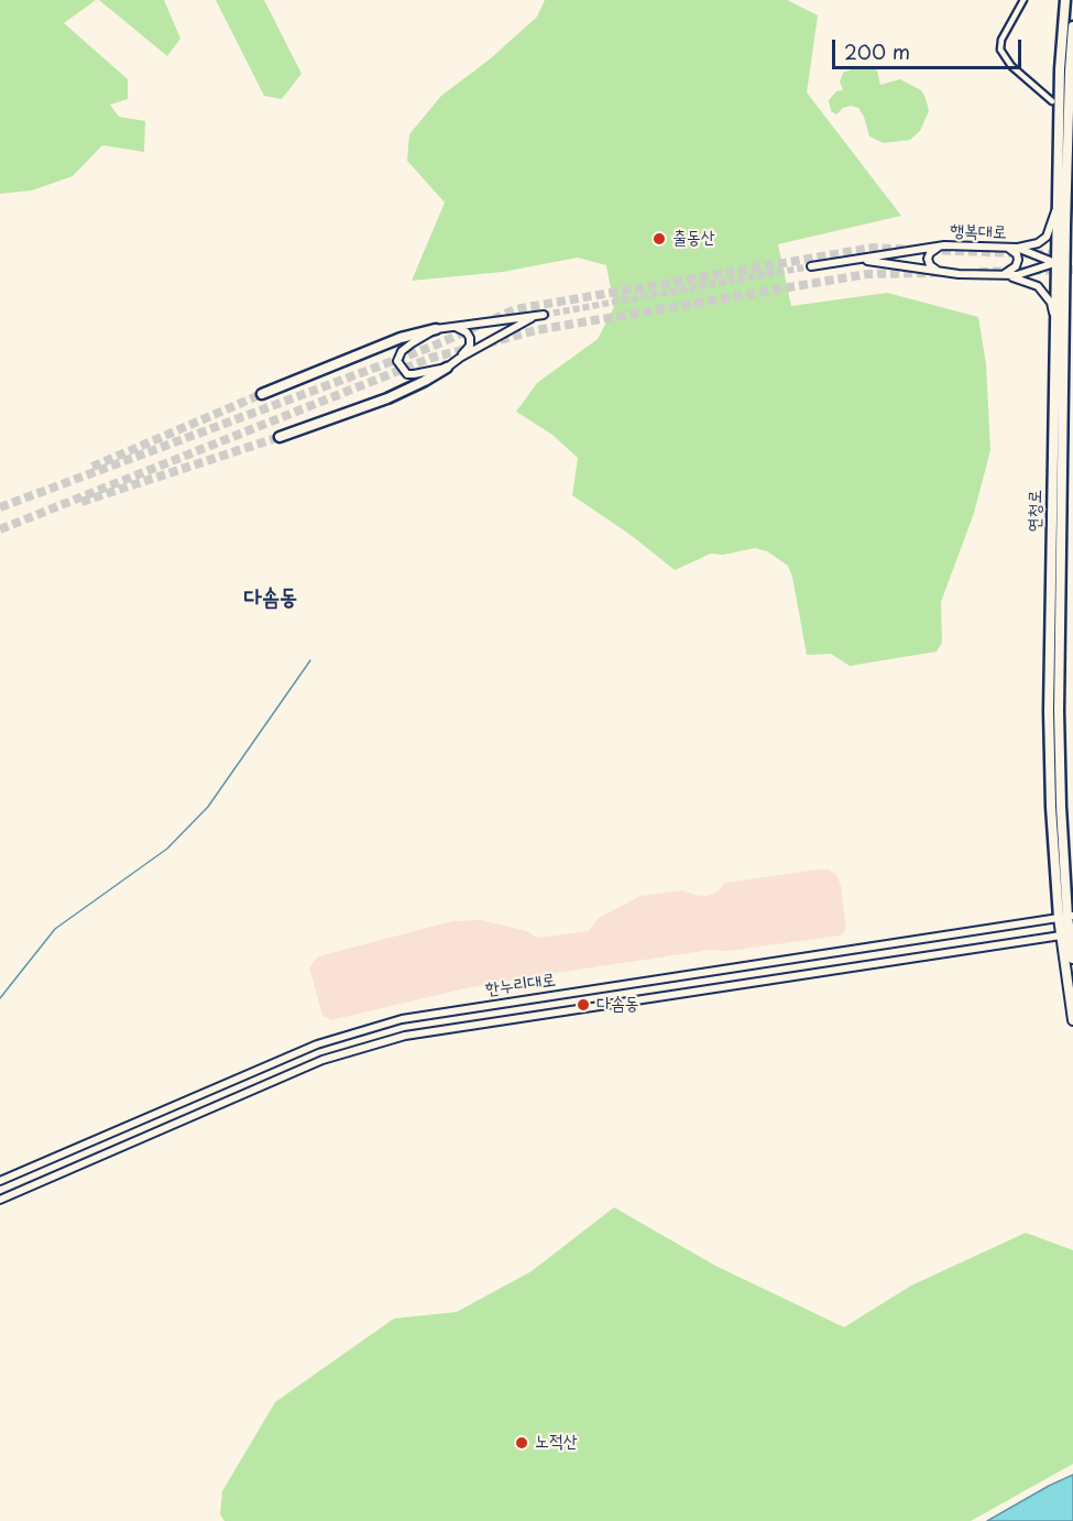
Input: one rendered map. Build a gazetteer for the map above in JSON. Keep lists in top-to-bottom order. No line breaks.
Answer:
{"streets":{"highway":["연청로"],"street":["행복대로","한누리대로"]},"crossings":[["행복대로","연청로"],["연청로","한누리대로"]],"districts":["다솜동"],"places":["출동산","다솜동","노적산"],"scale_bar":"200 m"}
